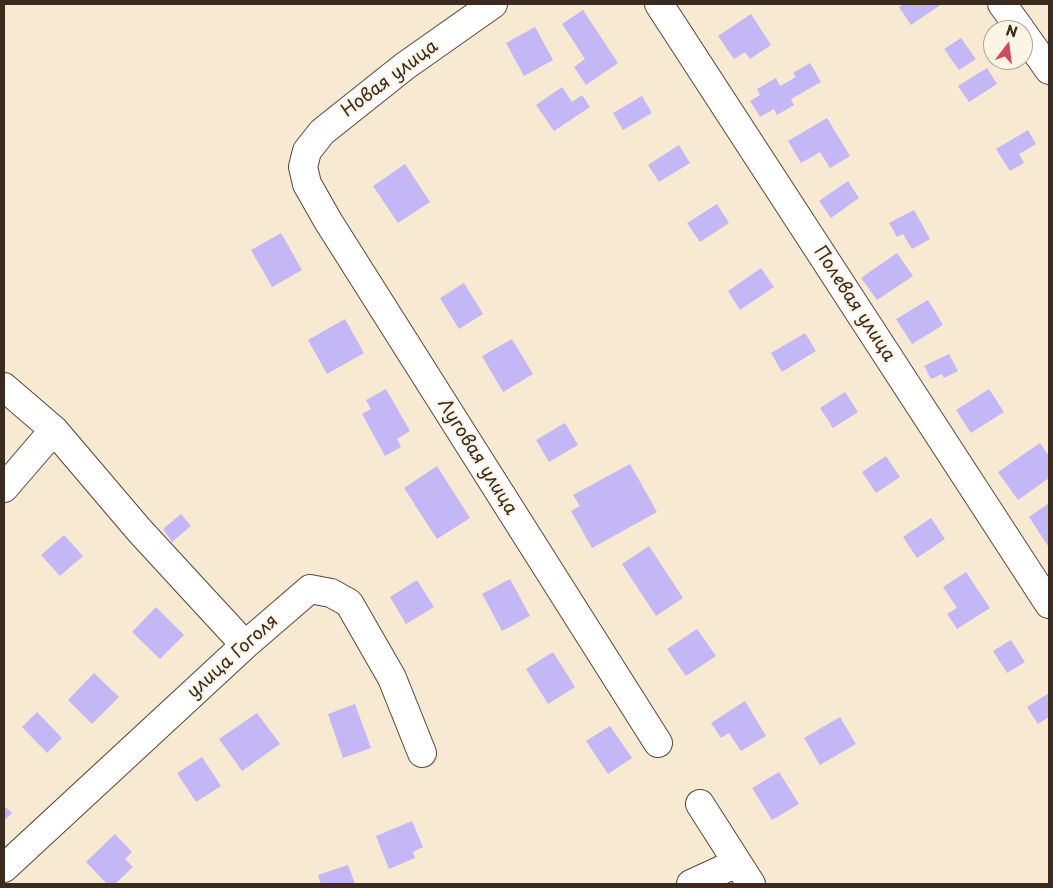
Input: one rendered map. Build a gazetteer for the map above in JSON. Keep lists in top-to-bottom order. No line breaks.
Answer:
{"streets":{"street":["Новая улица","Полевая улица","Луговая улица","улица Гоголя"]},"crossings":[["Новая улица","Луговая улица"]],"north":"top"}
